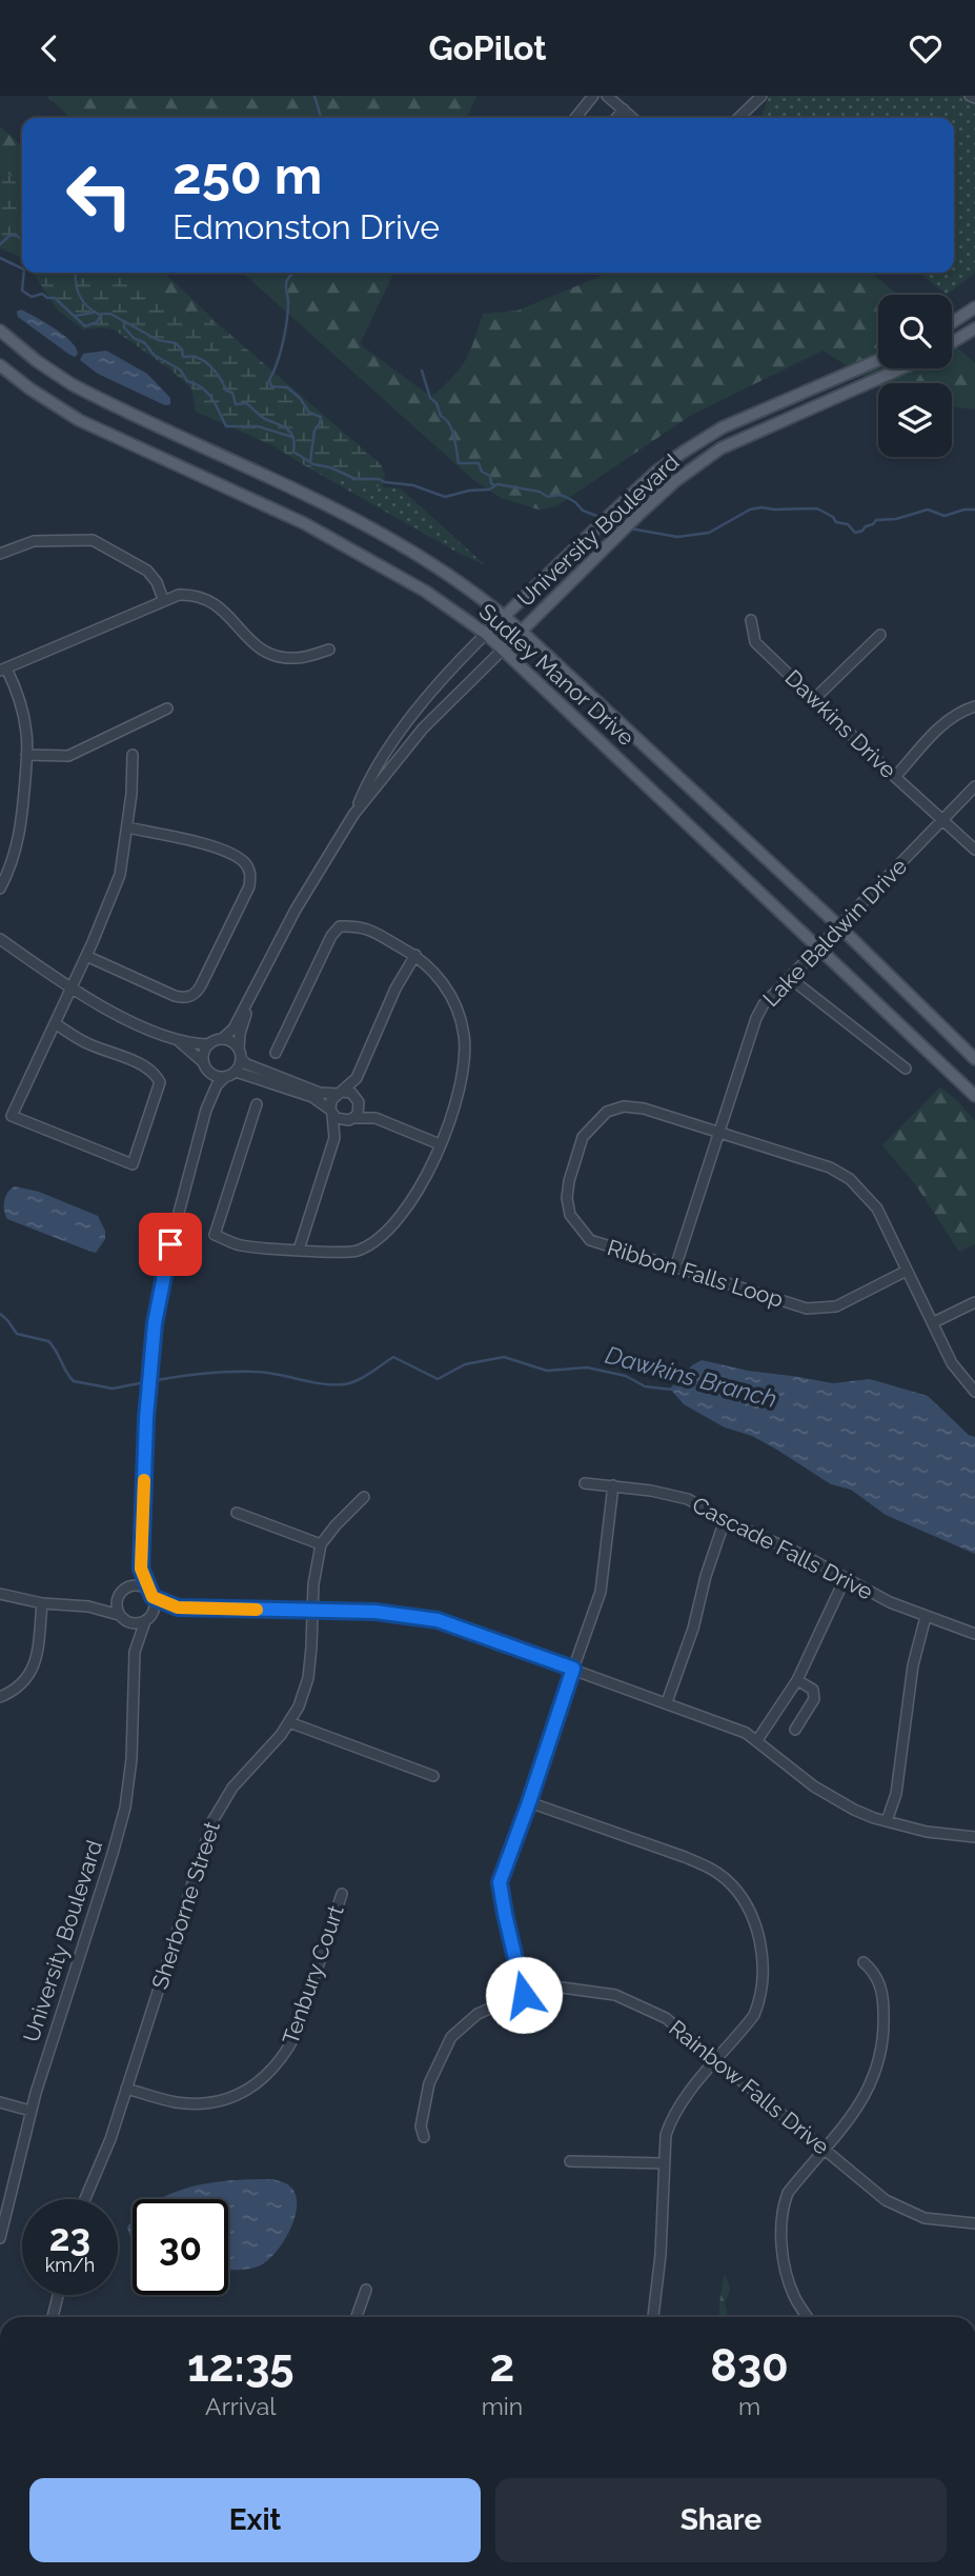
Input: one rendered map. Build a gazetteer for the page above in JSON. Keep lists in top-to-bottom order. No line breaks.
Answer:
{"streets":{"main road":["University Boulevard","Sudley Manor Drive"],"street":["Dawkins Drive","Lake Baldwin Drive","Ribbon Falls Loop","Cascade Falls Drive","Sherborne Street","Tenbury Court","Rainbow Falls Drive"]},"crossings":[["University Boulevard","Sudley Manor Drive"],["Sudley Manor Drive","Lake Baldwin Drive"],["Dawkins Drive","Lake Baldwin Drive"],["Lake Baldwin Drive","Ribbon Falls Loop"],["Sherborne Street","Tenbury Court"]],"water":["Dawkins Branch"],"page":{"header":"GoPilot","turn":["250 m","Edmonston Drive"],"speed":"23 km/h","limit":"30","eta":["12:35","Arrival","2","min","830","m"],"buttons":["Exit","Share"]}}
